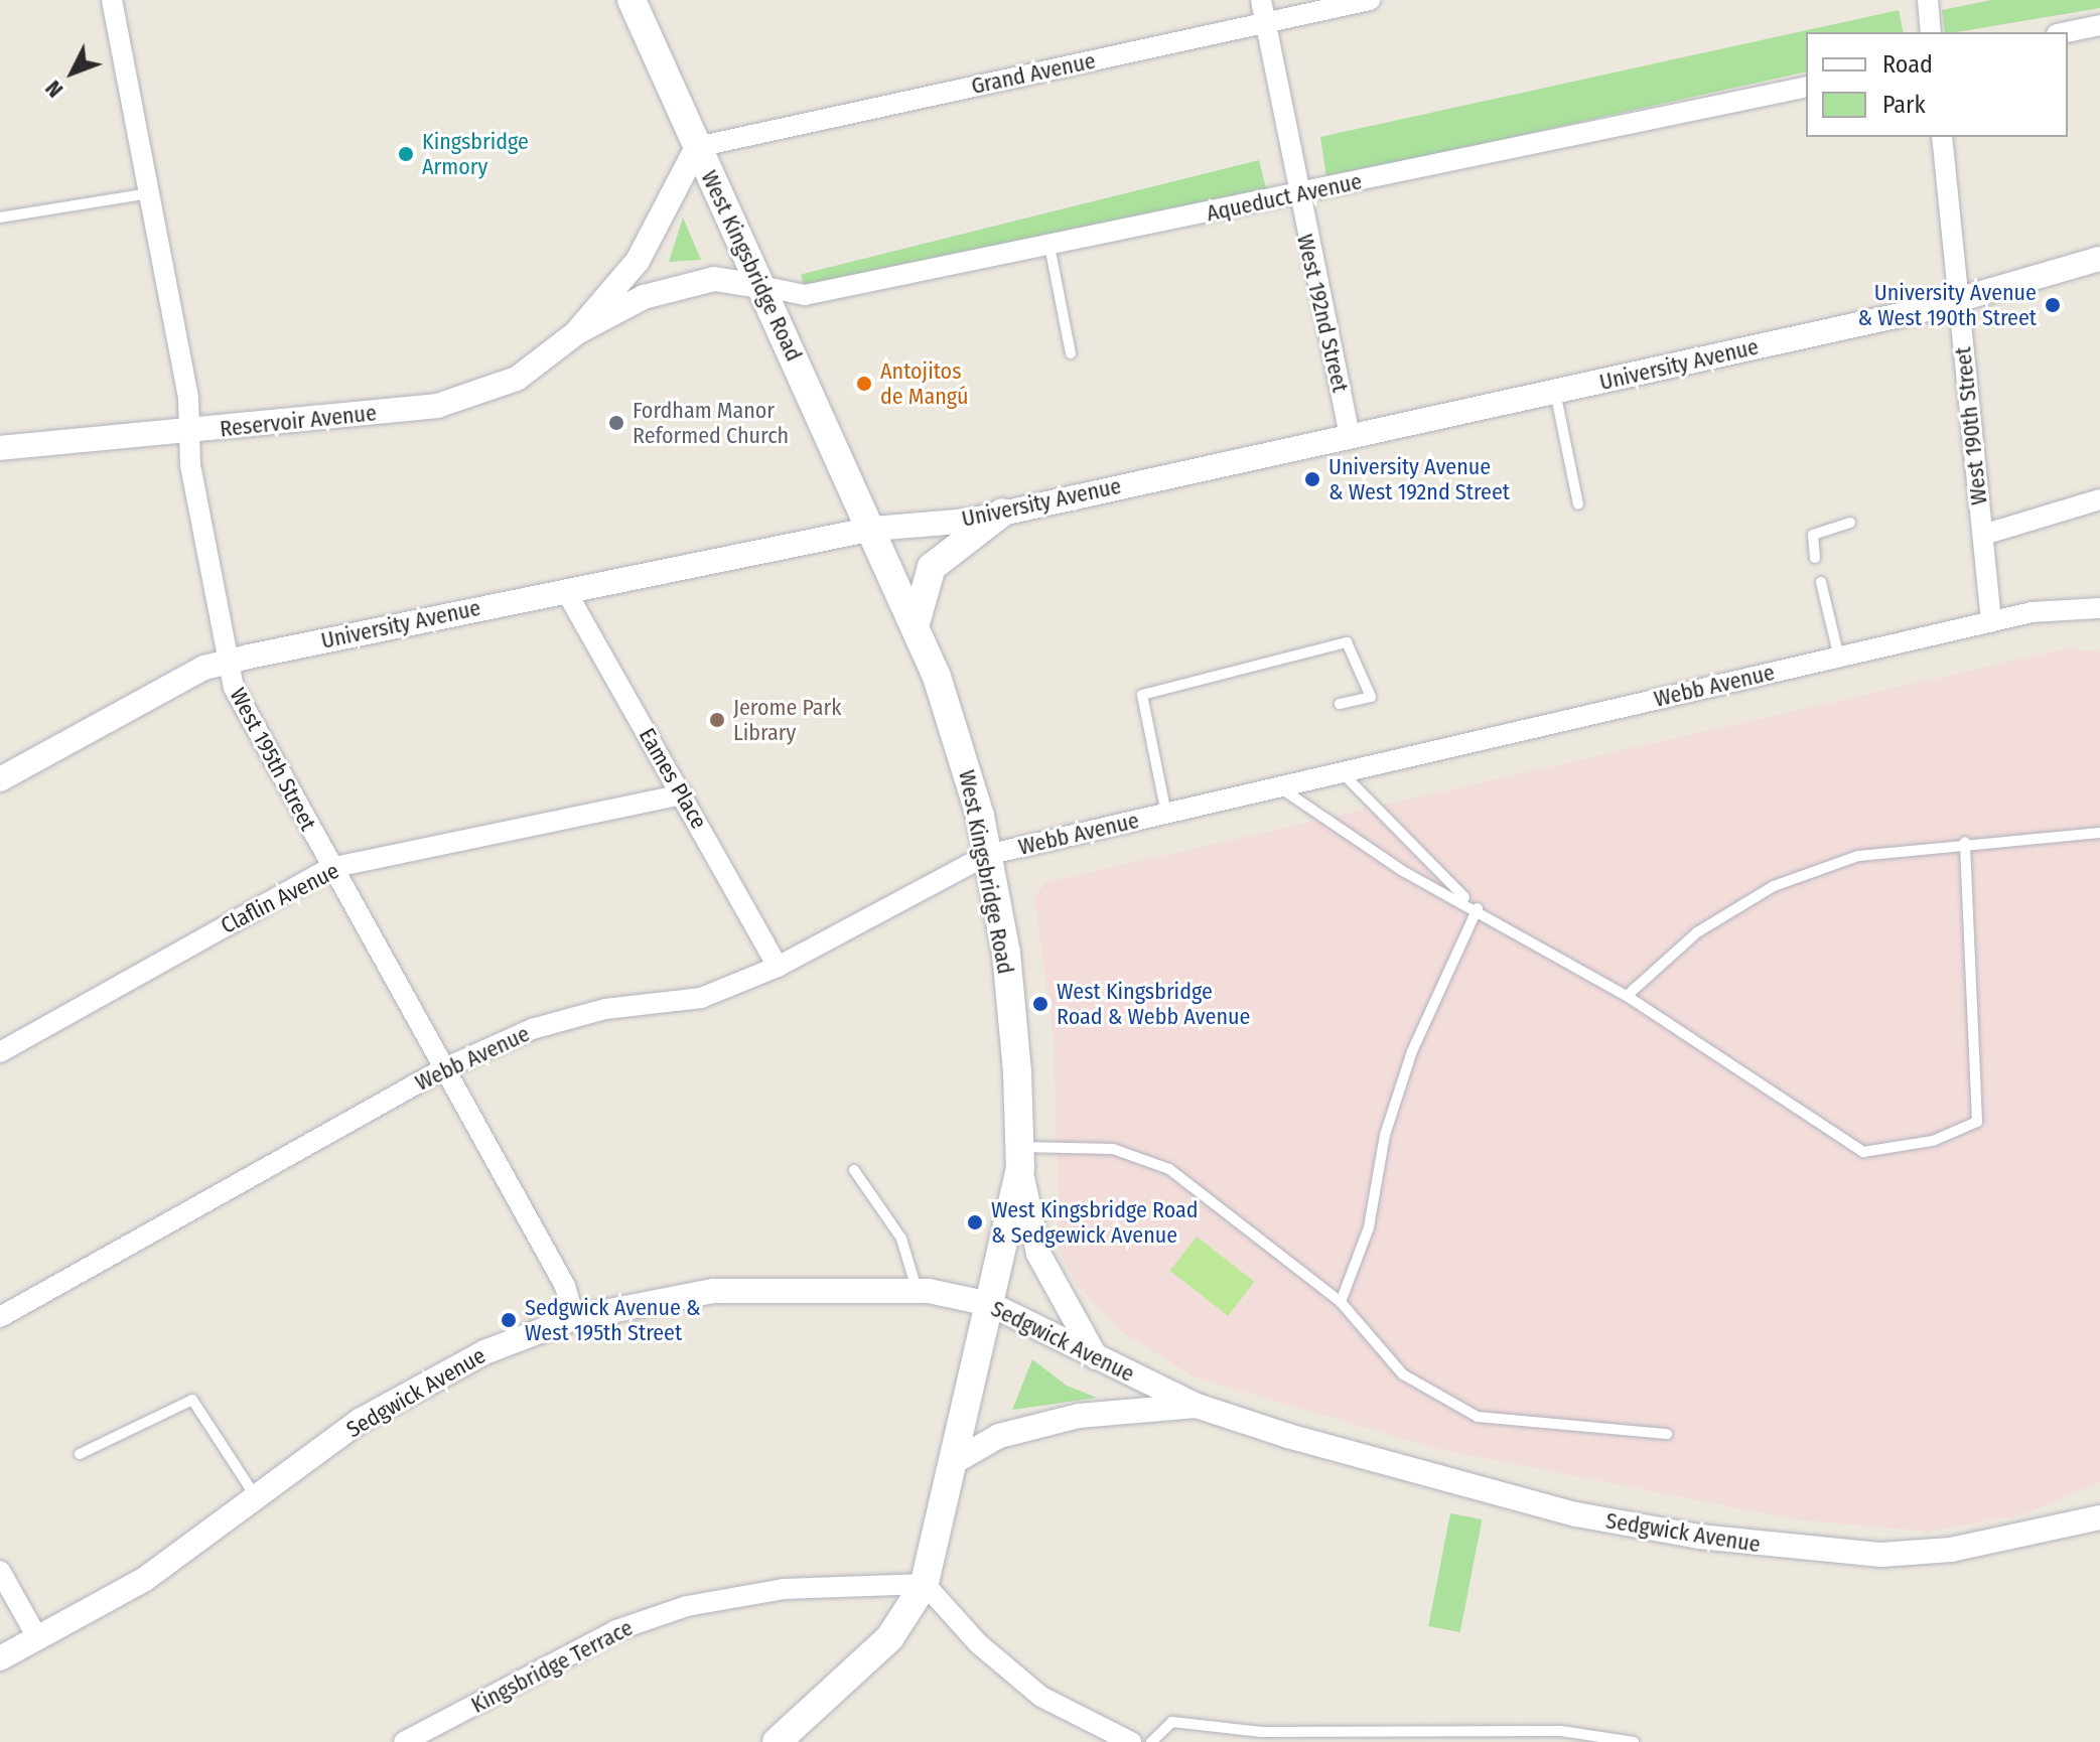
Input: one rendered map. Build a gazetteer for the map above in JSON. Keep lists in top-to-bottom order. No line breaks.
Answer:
{"streets":{"main road":["West Kingsbridge Road"],"street":["Grand Avenue","Aqueduct Avenue","West 192nd Street","University Avenue","Reservoir Avenue","West 190th Street","Webb Avenue","West 195th Street","Eames Place","Claflin Avenue","Sedgwick Avenue","Kingsbridge Terrace"]},"crossings":[["Grand Avenue","West Kingsbridge Road"],["Grand Avenue","West 192nd Street"],["Grand Avenue","Reservoir Avenue"],["Aqueduct Avenue","West Kingsbridge Road"],["Aqueduct Avenue","West 192nd Street"],["Aqueduct Avenue","Reservoir Avenue"],["West Kingsbridge Road","University Avenue"],["West Kingsbridge Road","Reservoir Avenue"],["West Kingsbridge Road","Webb Avenue"],["West Kingsbridge Road","Sedgwick Avenue"],["West Kingsbridge Road","Kingsbridge Terrace"],["West 192nd Street","University Avenue"],["University Avenue","West 190th Street"],["University Avenue","West 195th Street"],["University Avenue","Eames Place"],["Reservoir Avenue","West 195th Street"],["West 190th Street","Webb Avenue"],["Webb Avenue","West 195th Street"],["Webb Avenue","Eames Place"],["West 195th Street","Claflin Avenue"],["West 195th Street","Sedgwick Avenue"],["Eames Place","Claflin Avenue"]],"places":["Kingsbridge Armory","University Avenue & West 190th Street","Antojitos de Mangú","Fordham Manor Reformed Church","University Avenue & West 192nd Street","Jerome Park Library","West Kingsbridge Road & Webb Avenue","West Kingsbridge Road & Sedgewick Avenue","Sedgwick Avenue & West 195th Street"],"legend":["Road","Park"],"north":"bottom left"}
